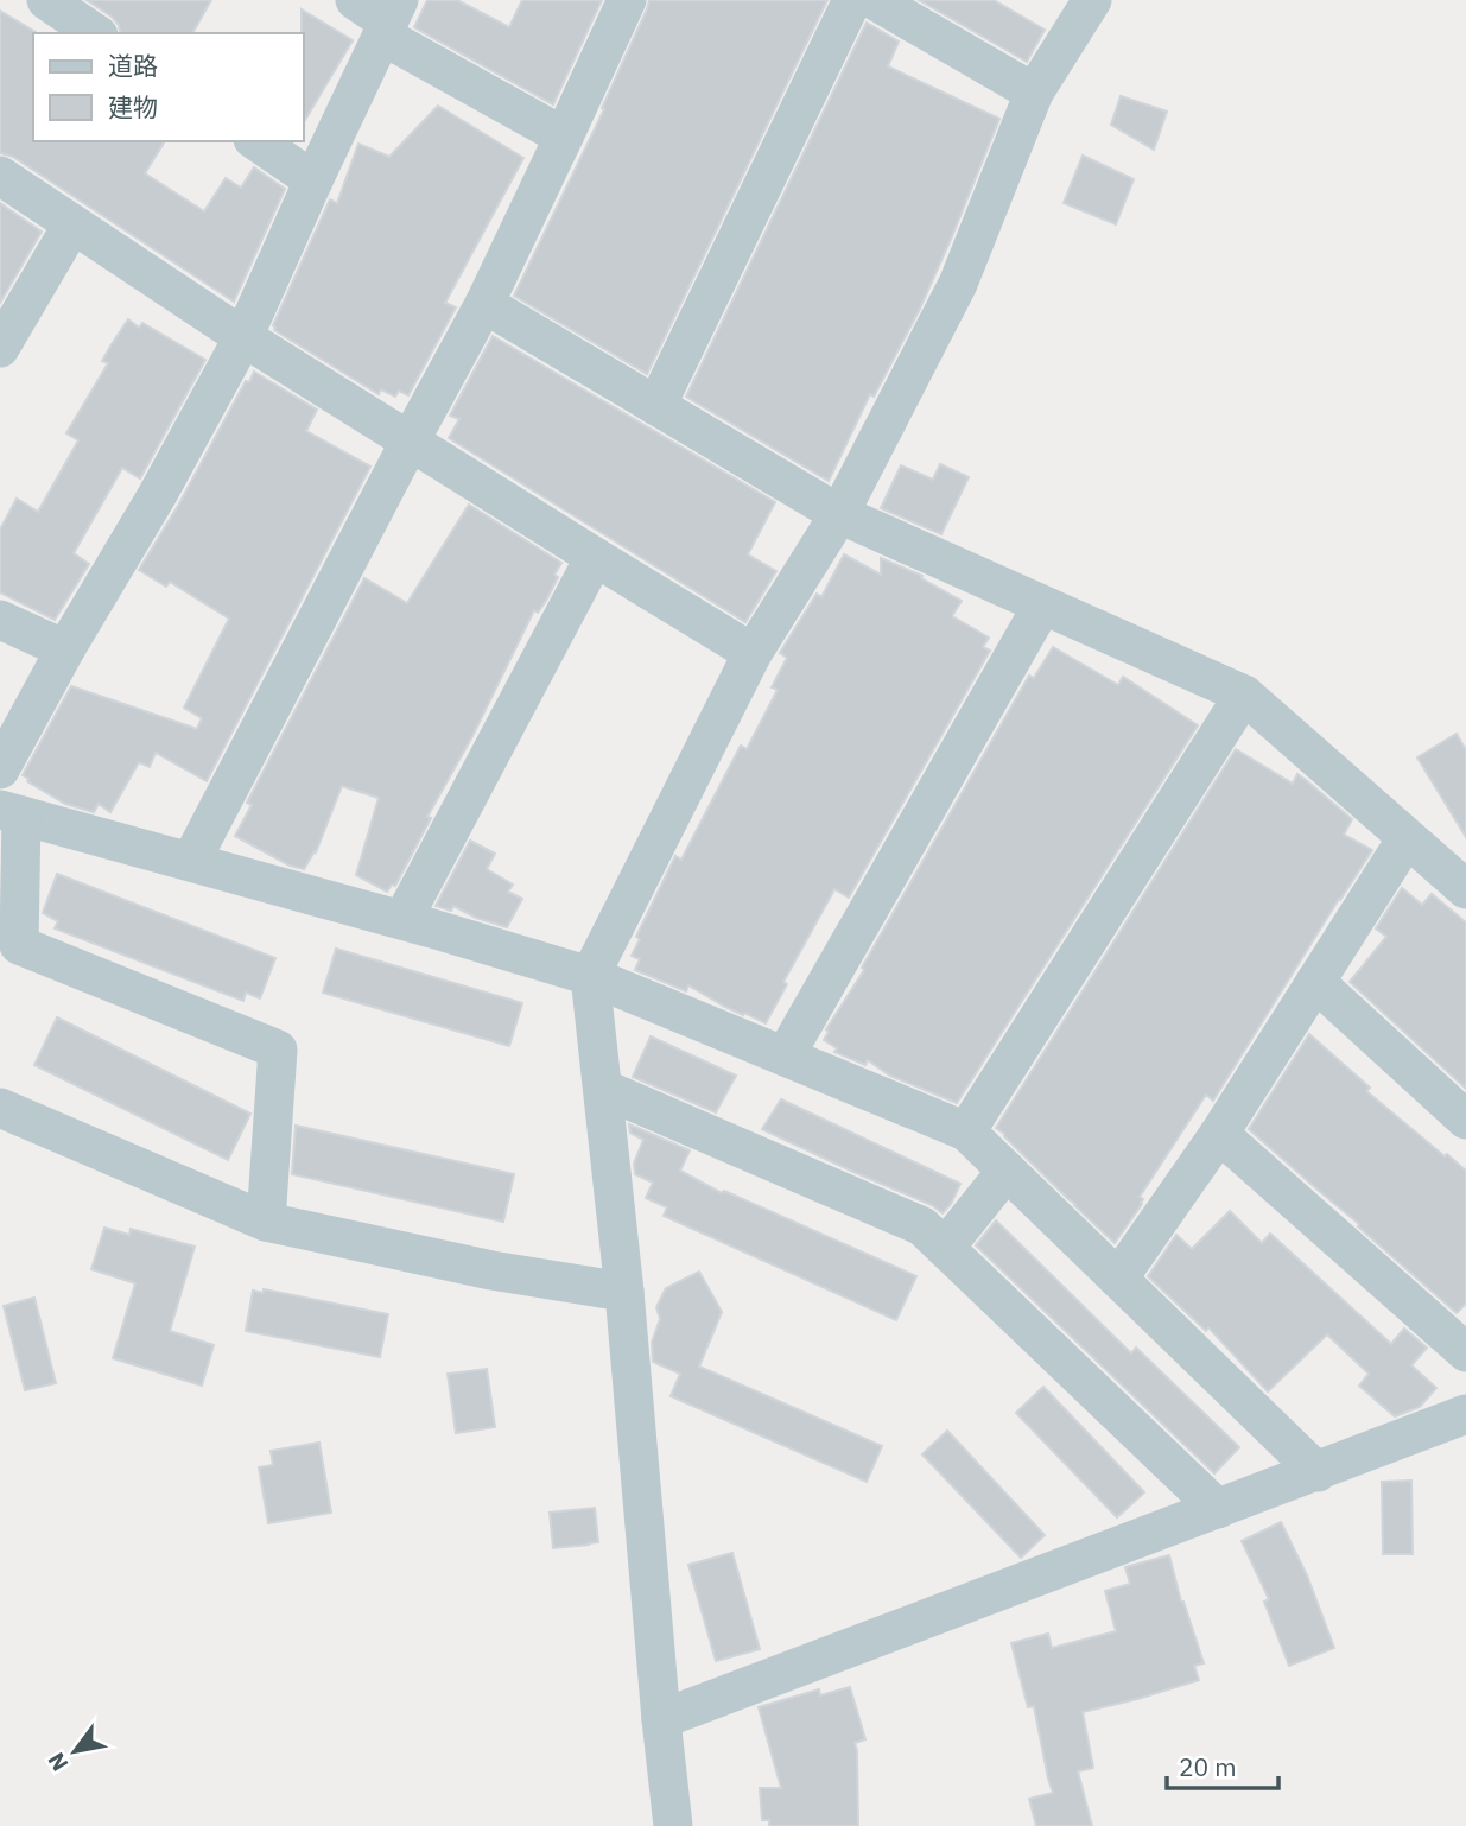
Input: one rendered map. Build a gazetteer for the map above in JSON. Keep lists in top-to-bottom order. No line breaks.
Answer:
{"legend":["道路","建物"],"scale_bar":"20 m","north":"bottom left"}
